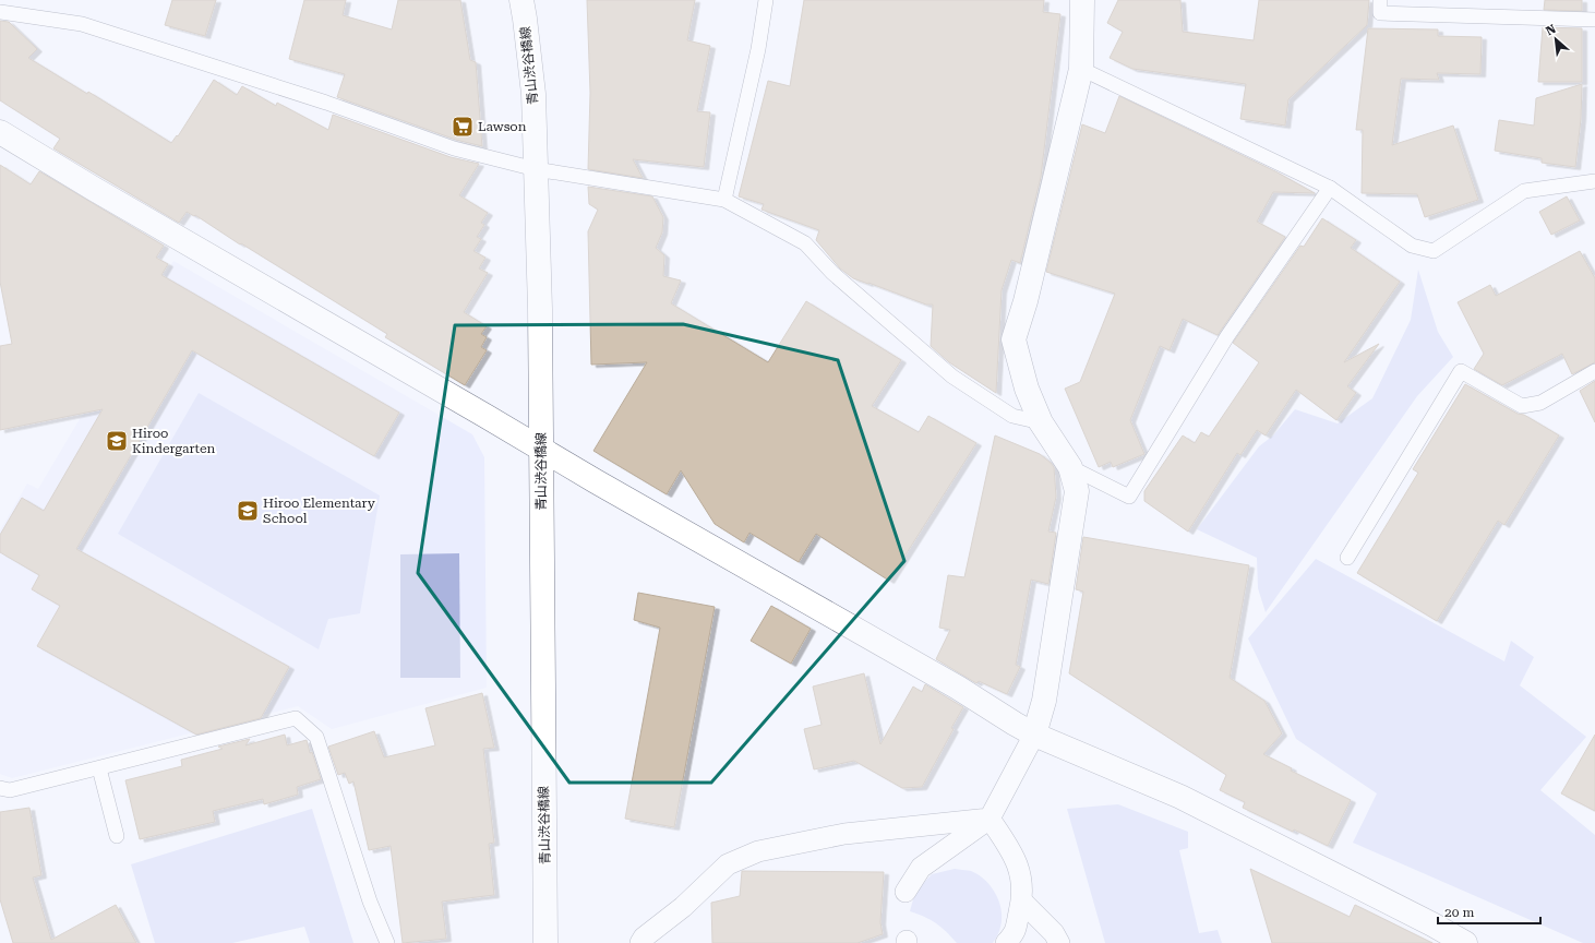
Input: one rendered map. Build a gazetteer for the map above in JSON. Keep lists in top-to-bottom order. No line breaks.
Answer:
{"streets":{"street":["青山渋谷橋線"]},"places":{"supermarket":["Lawson"],"school or university":["Hiroo Kindergarten","Hiroo Elementary School"]},"scale_bar":"20 m","north":"top left"}
